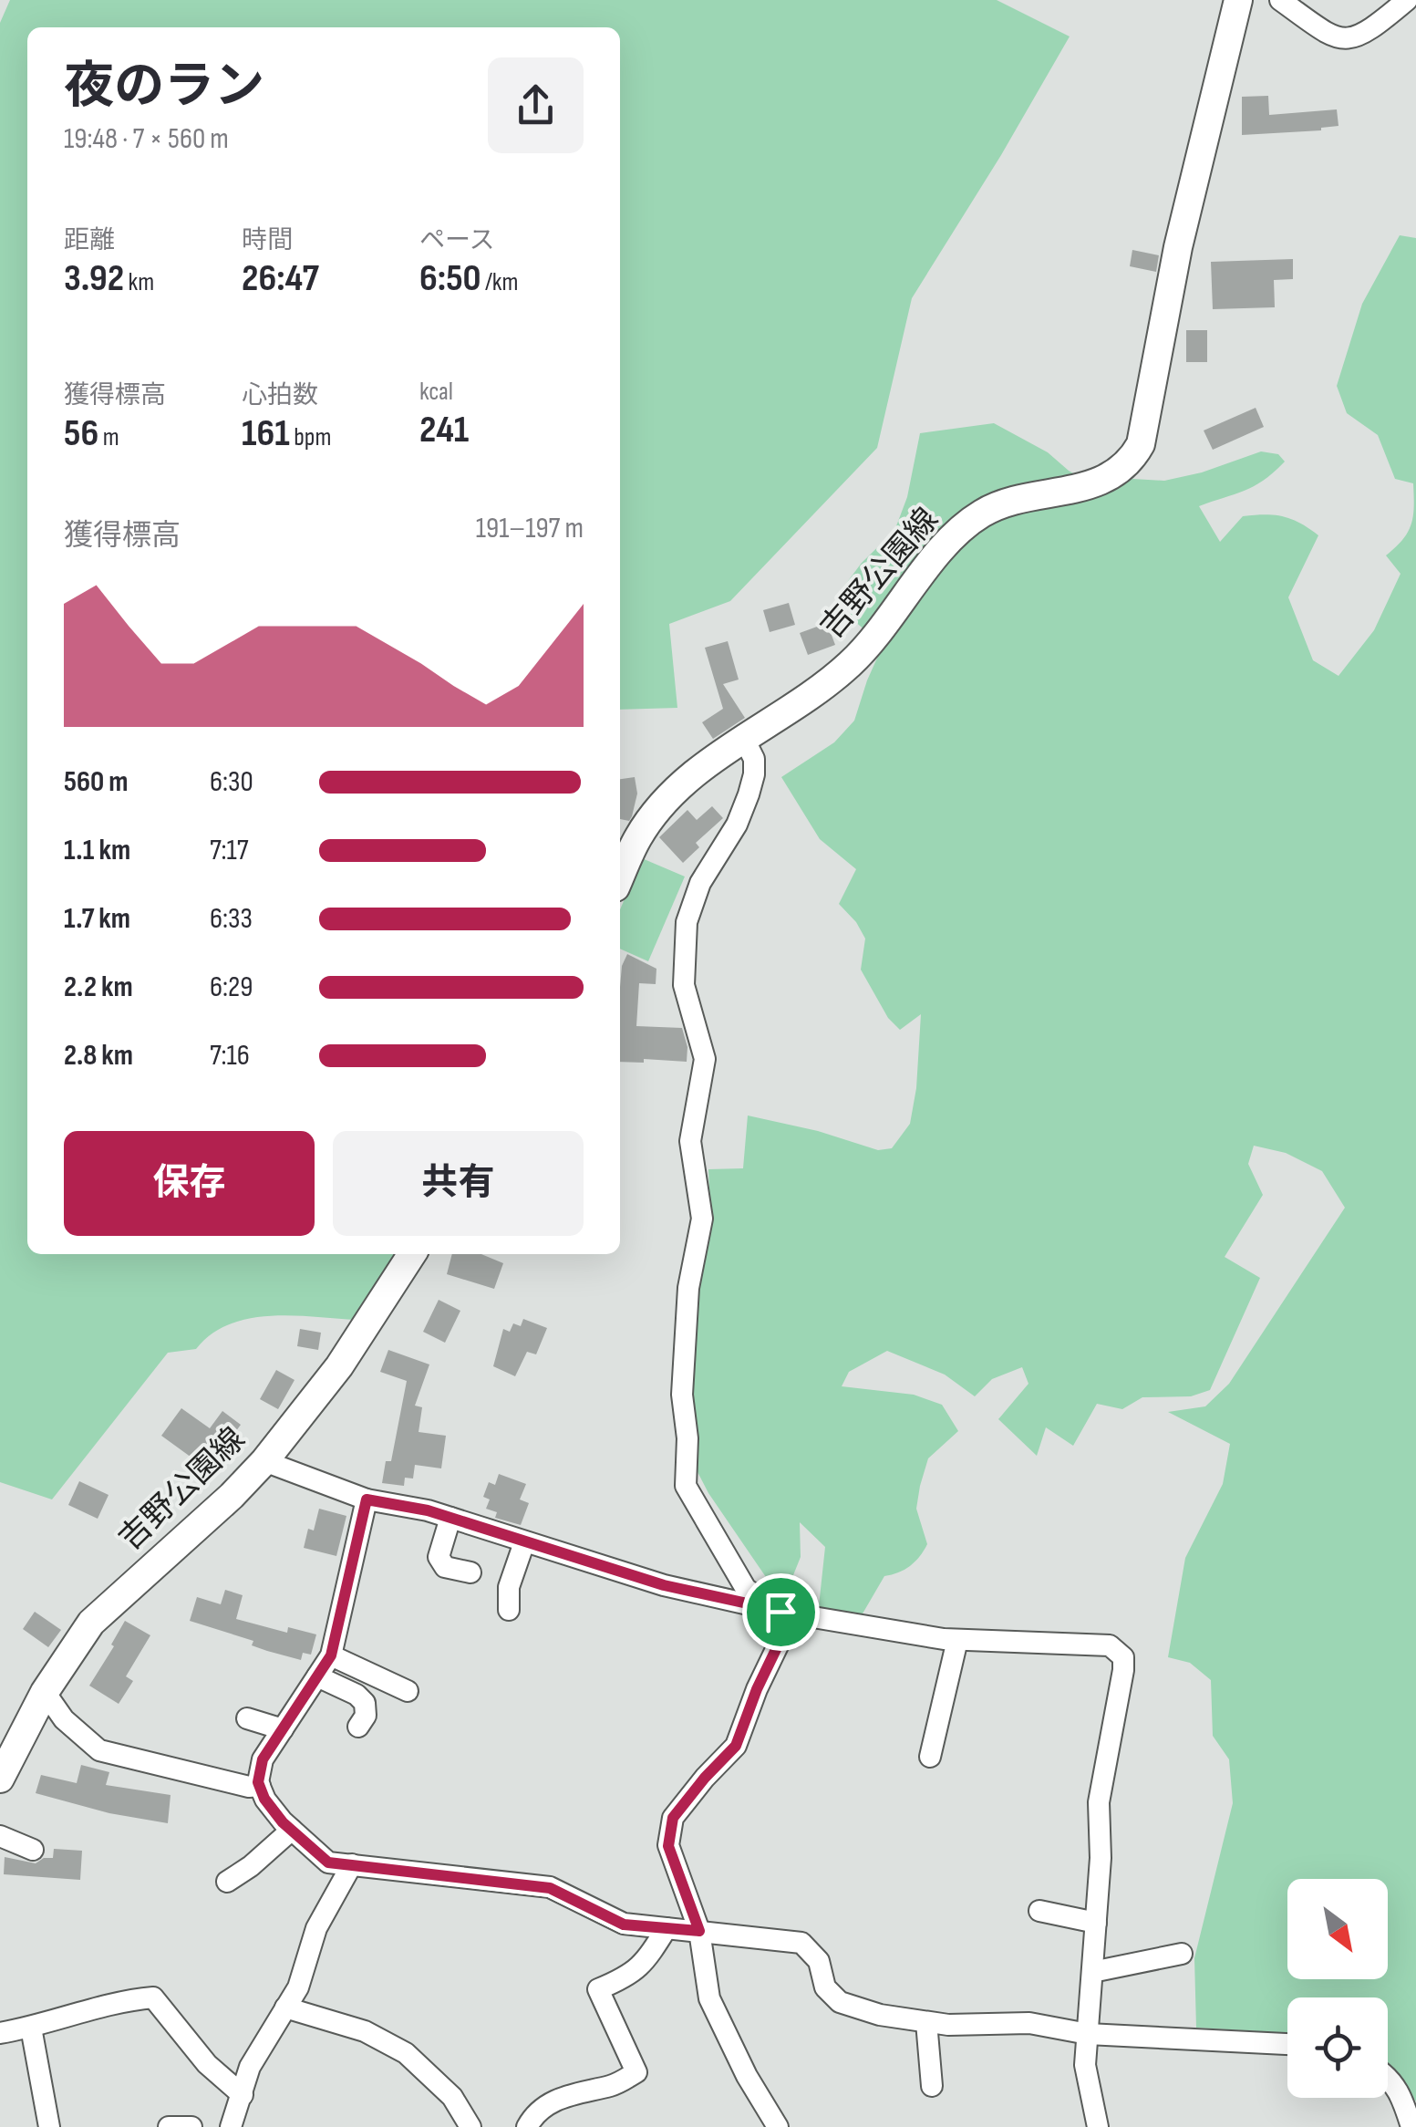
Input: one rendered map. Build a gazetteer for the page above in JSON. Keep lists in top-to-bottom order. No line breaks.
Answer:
{"streets":{"main road":["吉野公園線"]},"north":"bottom right","page":{"heading":["夜のラン","19:48 · 7 × 560 m"],"stats":[["距離","3.92 km"],["時間","26:47"],["ペース","6:50 /km"],["獲得標高","56 m"],["心拍数","161 bpm"],["kcal","241"]],"chart":["獲得標高","191–197 m"],"list":[{"name":"560 m","note":"6:30"},{"name":"1.1 km","note":"7:17"},{"name":"1.7 km","note":"6:33"},{"name":"2.2 km","note":"6:29"},{"name":"2.8 km","note":"7:16"}],"buttons":["保存","共有"]}}
